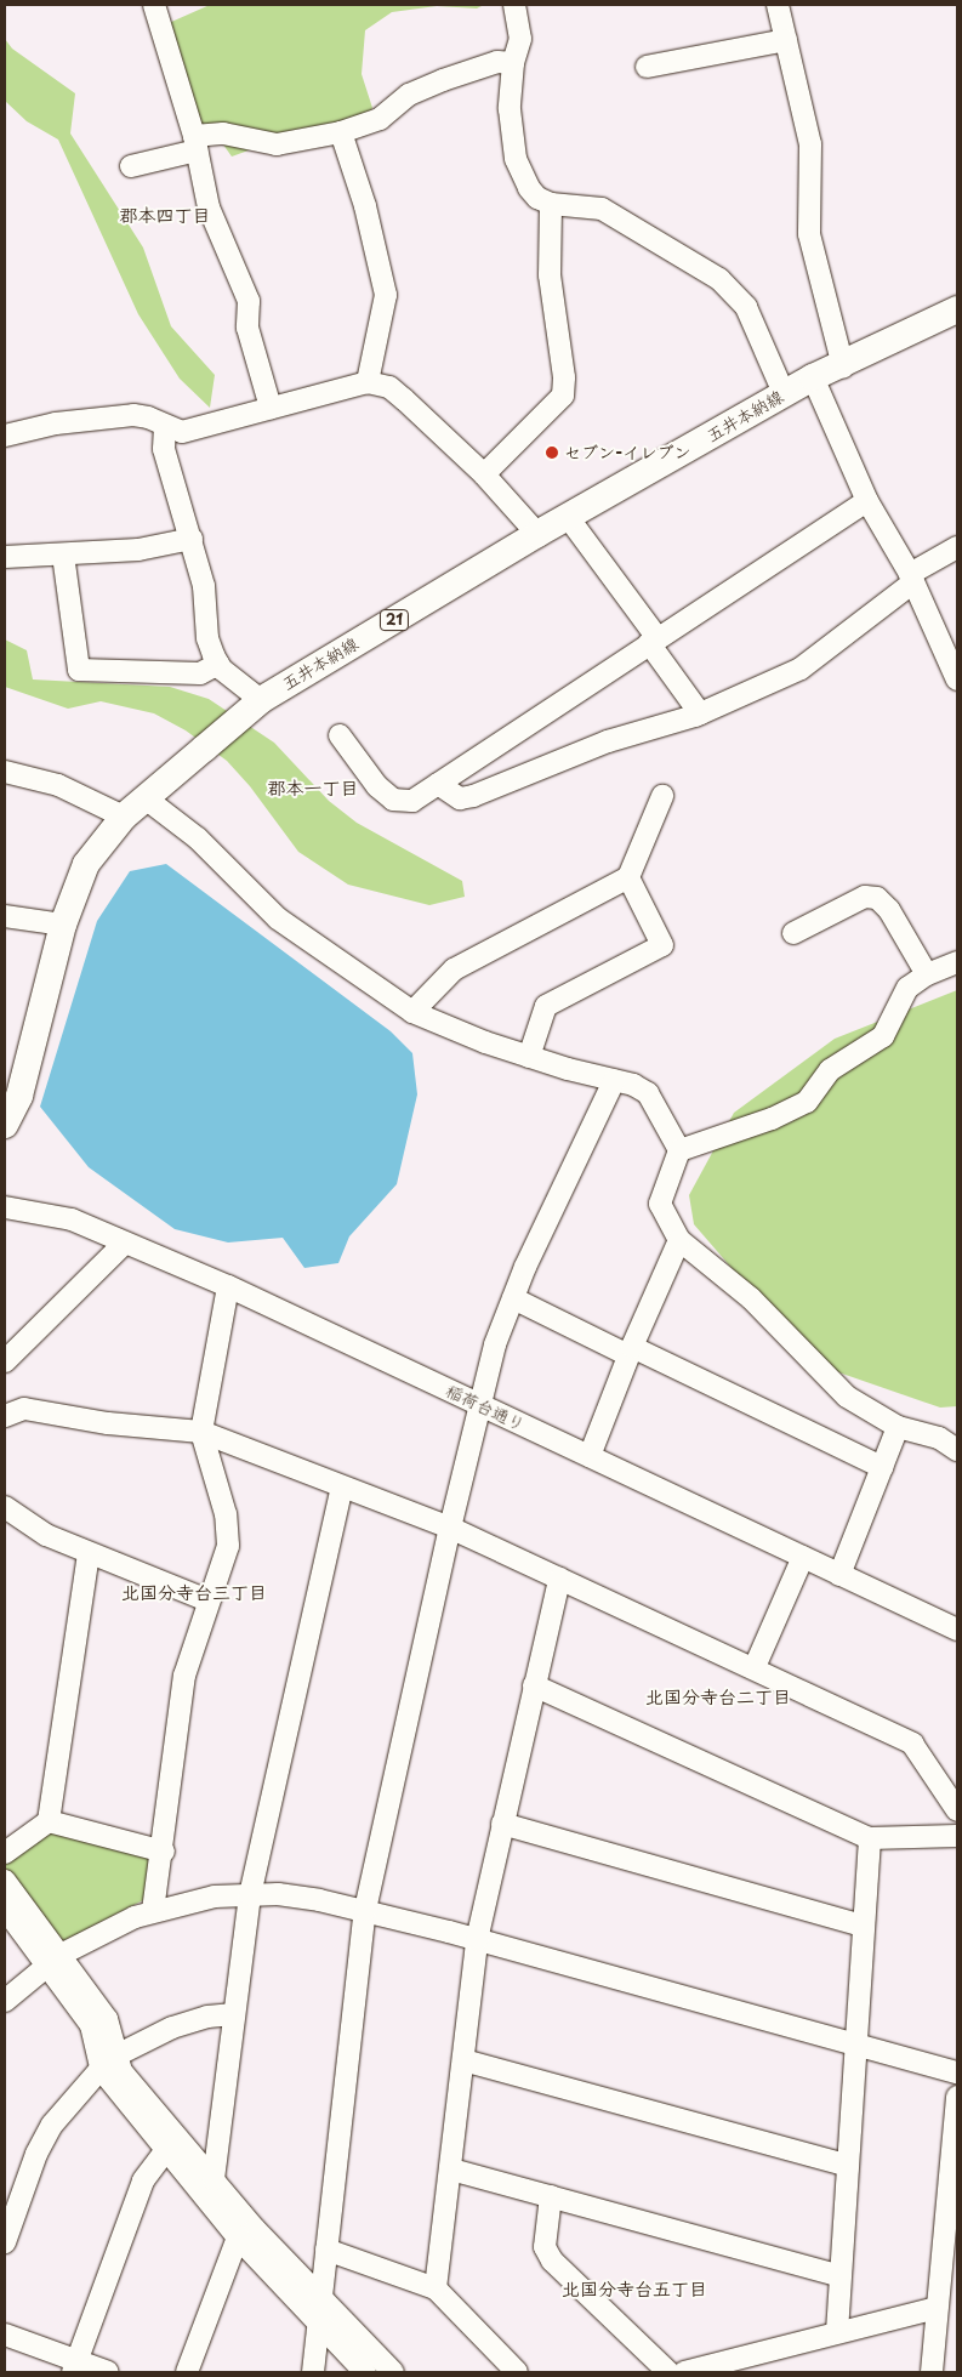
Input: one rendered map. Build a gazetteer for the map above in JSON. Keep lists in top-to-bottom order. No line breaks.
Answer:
{"streets":{"main road":["五井本納線","21"],"street":["稲荷台通り"]},"districts":["郡本四丁目","郡本一丁目","北国分寺台三丁目","北国分寺台二丁目","北国分寺台五丁目"],"places":["セブン-イレブン"]}
